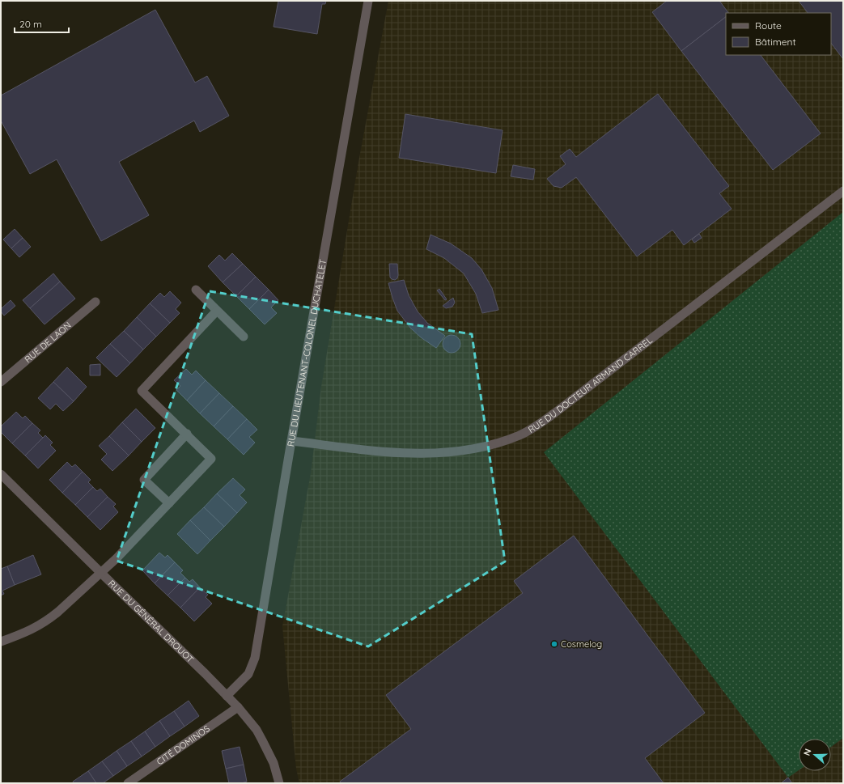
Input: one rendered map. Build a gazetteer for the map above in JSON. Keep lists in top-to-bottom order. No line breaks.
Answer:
{"streets":{"street":["RUE DE LAON","RUE DU LIEUTENANT-COLONEL DUCHATELET","RUE DU DOCTEUR ARMAND CARREL","RUE DU GÉNÉRAL DROUOT","CITÉ DOMINOS"]},"crossings":[["RUE DU LIEUTENANT-COLONEL DUCHATELET","RUE DU DOCTEUR ARMAND CARREL"],["RUE DU LIEUTENANT-COLONEL DUCHATELET","RUE DU GÉNÉRAL DROUOT"],["RUE DU GÉNÉRAL DROUOT","CITÉ DOMINOS"]],"places":["Cosmelog"],"legend":["Route","Bâtiment"],"scale_bar":"20 m","north":"left"}
